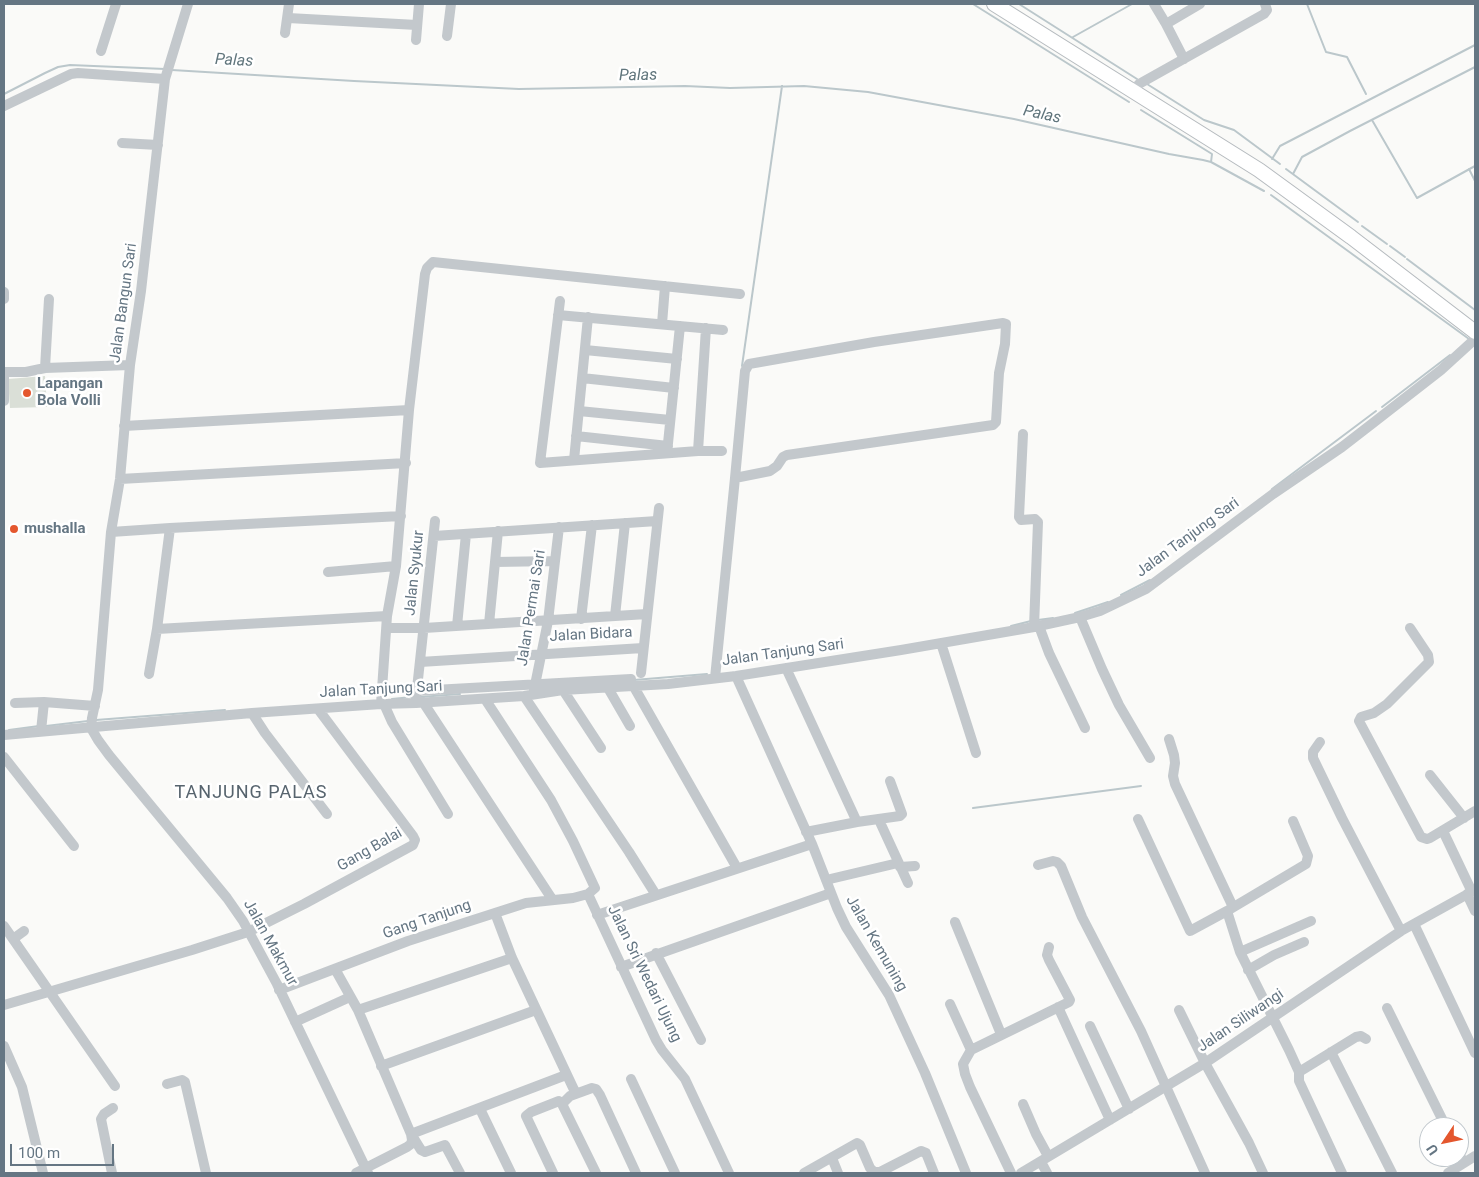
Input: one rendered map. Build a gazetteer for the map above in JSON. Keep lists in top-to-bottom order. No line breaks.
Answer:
{"streets":{"street":["Jalan Bangun Sari","Jalan Tanjung Sari","Jalan Syukur","Jalan Permai Sari","Jalan Bidara","Gang Balai","Gang Tanjung","Jalan Makmur","Jalan Kemuning","Jalan Sri Wedari Ujung","Jalan Siliwangi"]},"crossings":[["Jalan Bangun Sari","Jalan Tanjung Sari"],["Jalan Bangun Sari","Jalan Makmur"],["Jalan Tanjung Sari","Jalan Syukur"],["Jalan Tanjung Sari","Jalan Permai Sari"],["Jalan Tanjung Sari","Gang Balai"],["Jalan Tanjung Sari","Jalan Makmur"],["Jalan Tanjung Sari","Jalan Kemuning"],["Jalan Syukur","Jalan Bidara"],["Jalan Permai Sari","Jalan Bidara"],["Gang Balai","Jalan Makmur"],["Gang Tanjung","Jalan Makmur"],["Gang Tanjung","Jalan Sri Wedari Ujung"]],"districts":["TANJUNG PALAS"],"water":["Palas"],"places":["Lapangan Bola Volli","mushalla"],"scale_bar":"100 m","north":"bottom left"}
